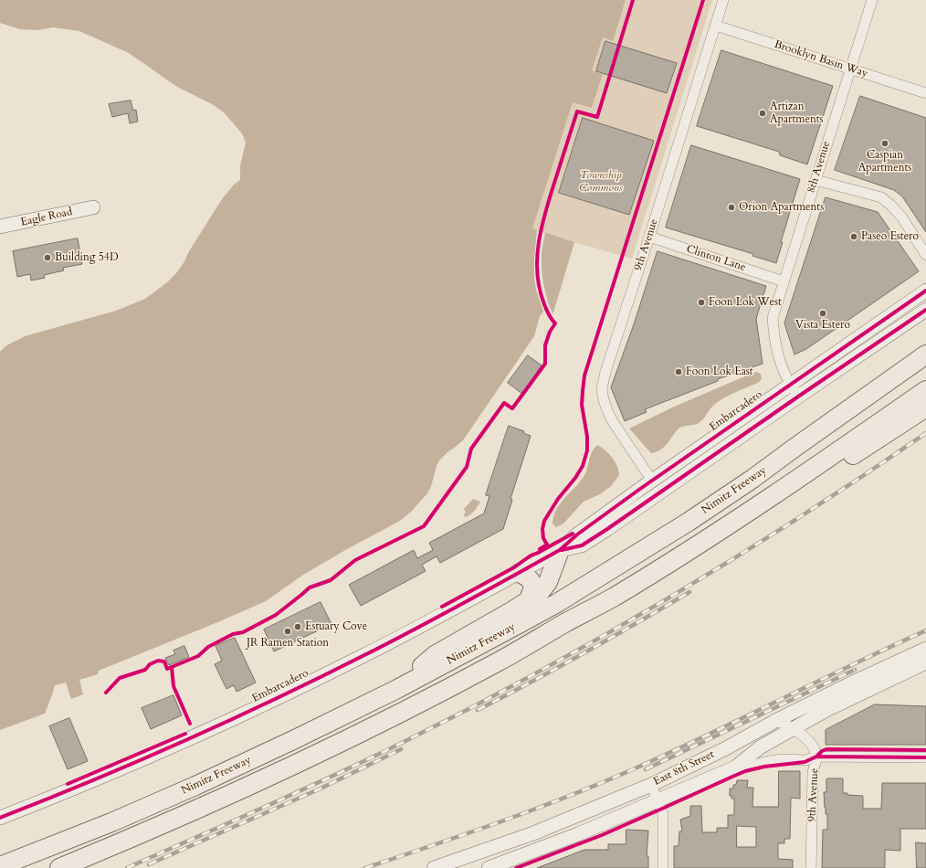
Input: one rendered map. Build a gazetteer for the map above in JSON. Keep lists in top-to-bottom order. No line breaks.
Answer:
{"streets":{"highway":["Nimitz Freeway"],"main road":["Eagle Road","Embarcadero","East 8th Street"],"street":["Brooklyn Basin Way","8th Avenue","9th Avenue","Clinton Lane"]},"crossings":[["Brooklyn Basin Way","8th Avenue"],["Brooklyn Basin Way","9th Avenue"],["8th Avenue","Clinton Lane"],["8th Avenue","Embarcadero"],["9th Avenue","Clinton Lane"],["9th Avenue","Embarcadero"],["9th Avenue","East 8th Street"]],"parks":["Township Commons"],"places":["Artizan Apartments","Caspian Apartments","Orion Apartments","Paseo Estero","Building 54D","Foon Lok West","Vista Estero","Foon Lok East","Estuary Cove","JR Ramen Station"]}
